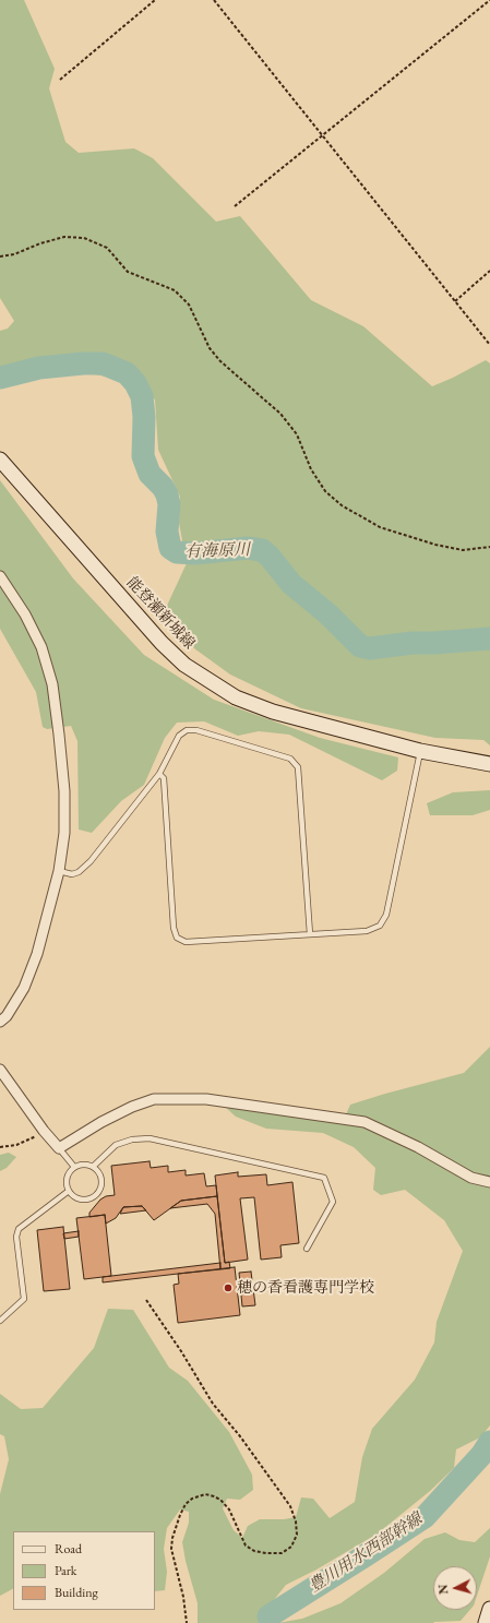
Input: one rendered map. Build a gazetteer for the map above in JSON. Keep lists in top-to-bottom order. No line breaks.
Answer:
{"streets":{"main road":["能登瀬新城線"]},"water":["有海原川","豊川用水西部幹線"],"places":["穂の香看護専門学校"],"legend":["Road","Park","Building"],"north":"left"}
